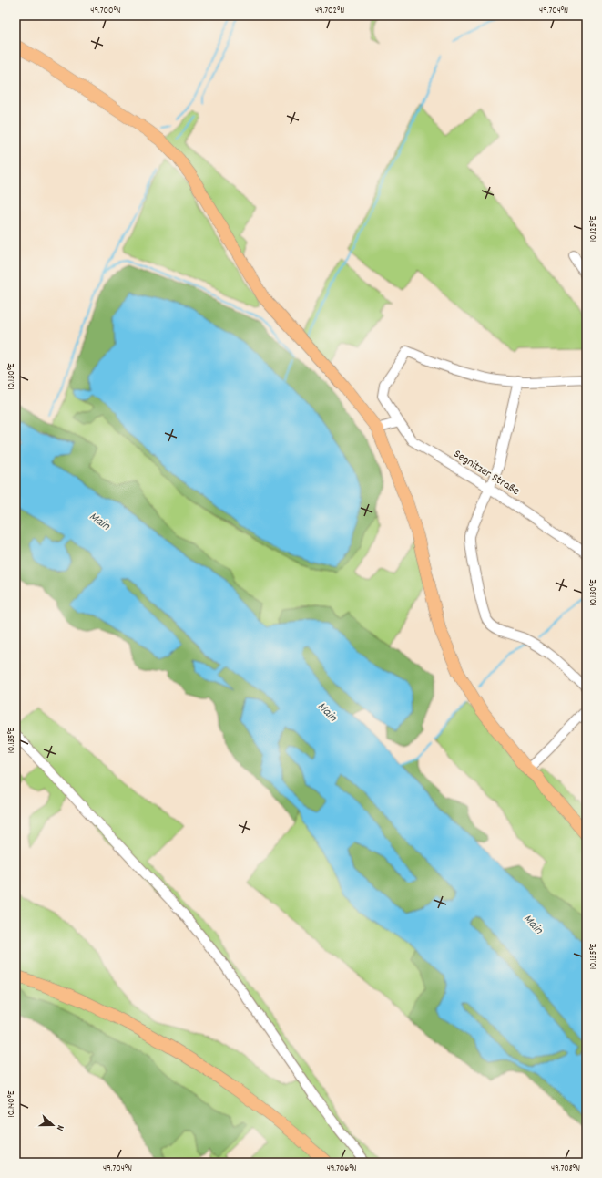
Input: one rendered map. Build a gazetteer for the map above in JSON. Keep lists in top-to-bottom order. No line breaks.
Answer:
{"streets":{"street":["Segnitzer Straße"]},"water":["Main"],"north":"right","coordinates":["49.700°N","49.702°N","49.704°N","10.125°E","10.130°E","10.135°E","10.140°E","49.706°N","49.708°N"]}
